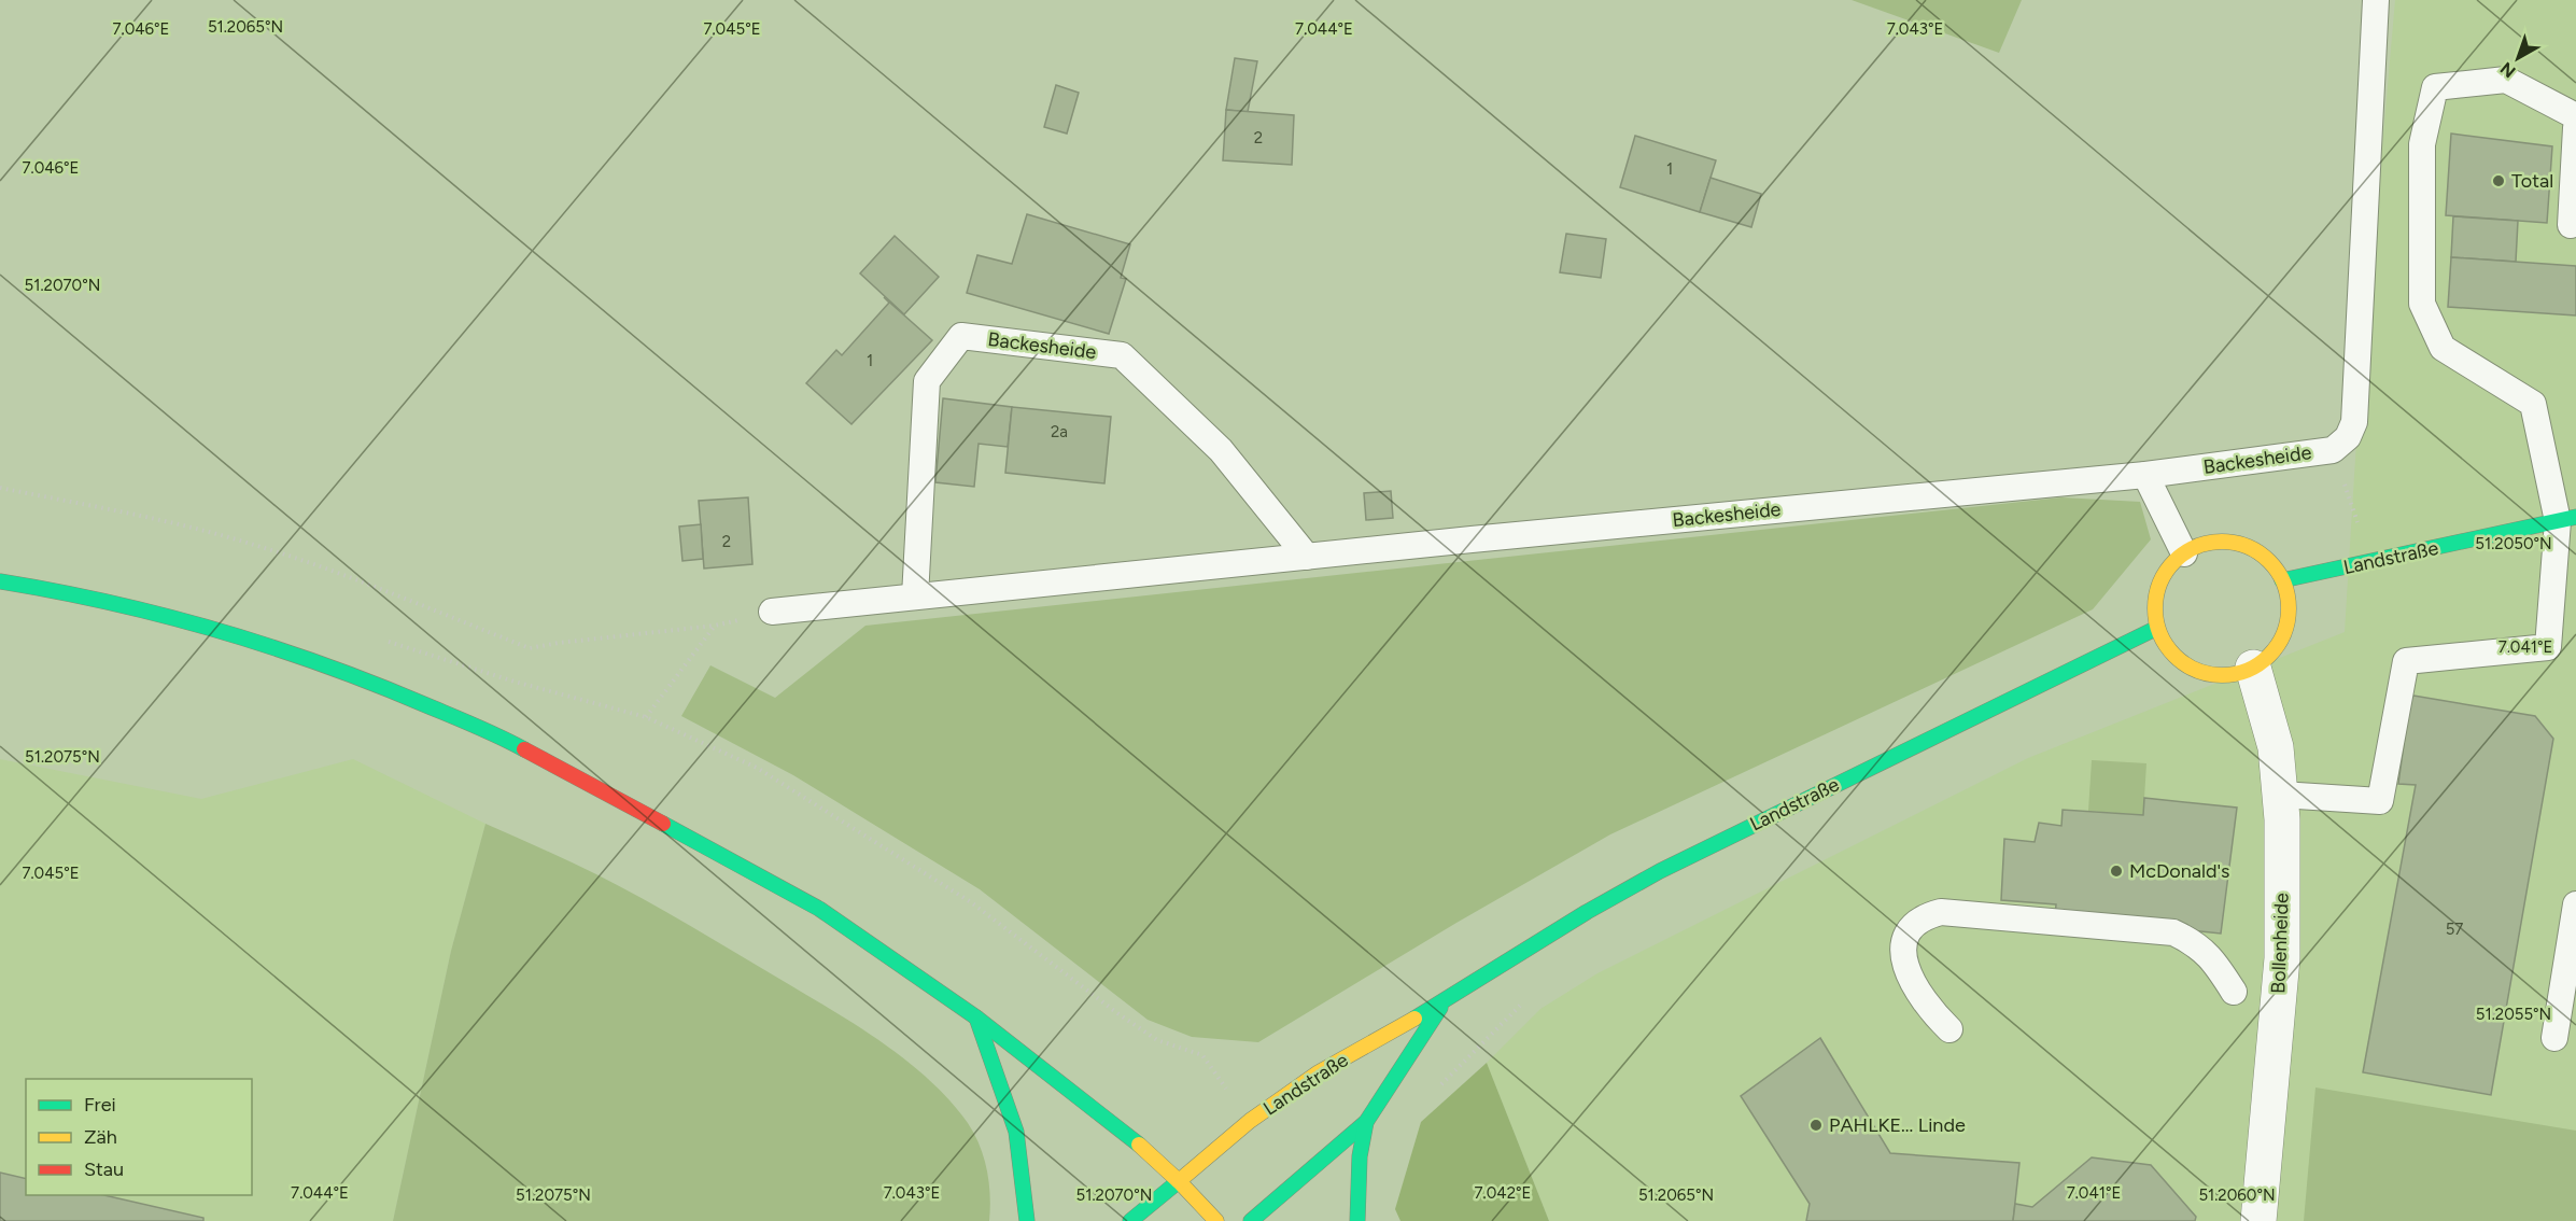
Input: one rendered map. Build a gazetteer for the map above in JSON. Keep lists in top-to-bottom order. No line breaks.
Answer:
{"streets":{"main road":["Landstraße"],"street":["Bollenheide"],"lane":["Backesheide"]},"crossings":[["Landstraße","Bollenheide"]],"places":["Total","McDonald's","PAHLKE... Linde"],"house_numbers":["2","1","1","2a","2","57"],"legend":["Frei","Zäh","Stau"],"north":"bottom left","coordinates":["51.2065°N","7.046°E","7.045°E","7.044°E","7.043°E","51.2070°N","51.2050°N","7.041°E","51.2075°N","51.2055°N","7.042°E","51.2060°N"]}
